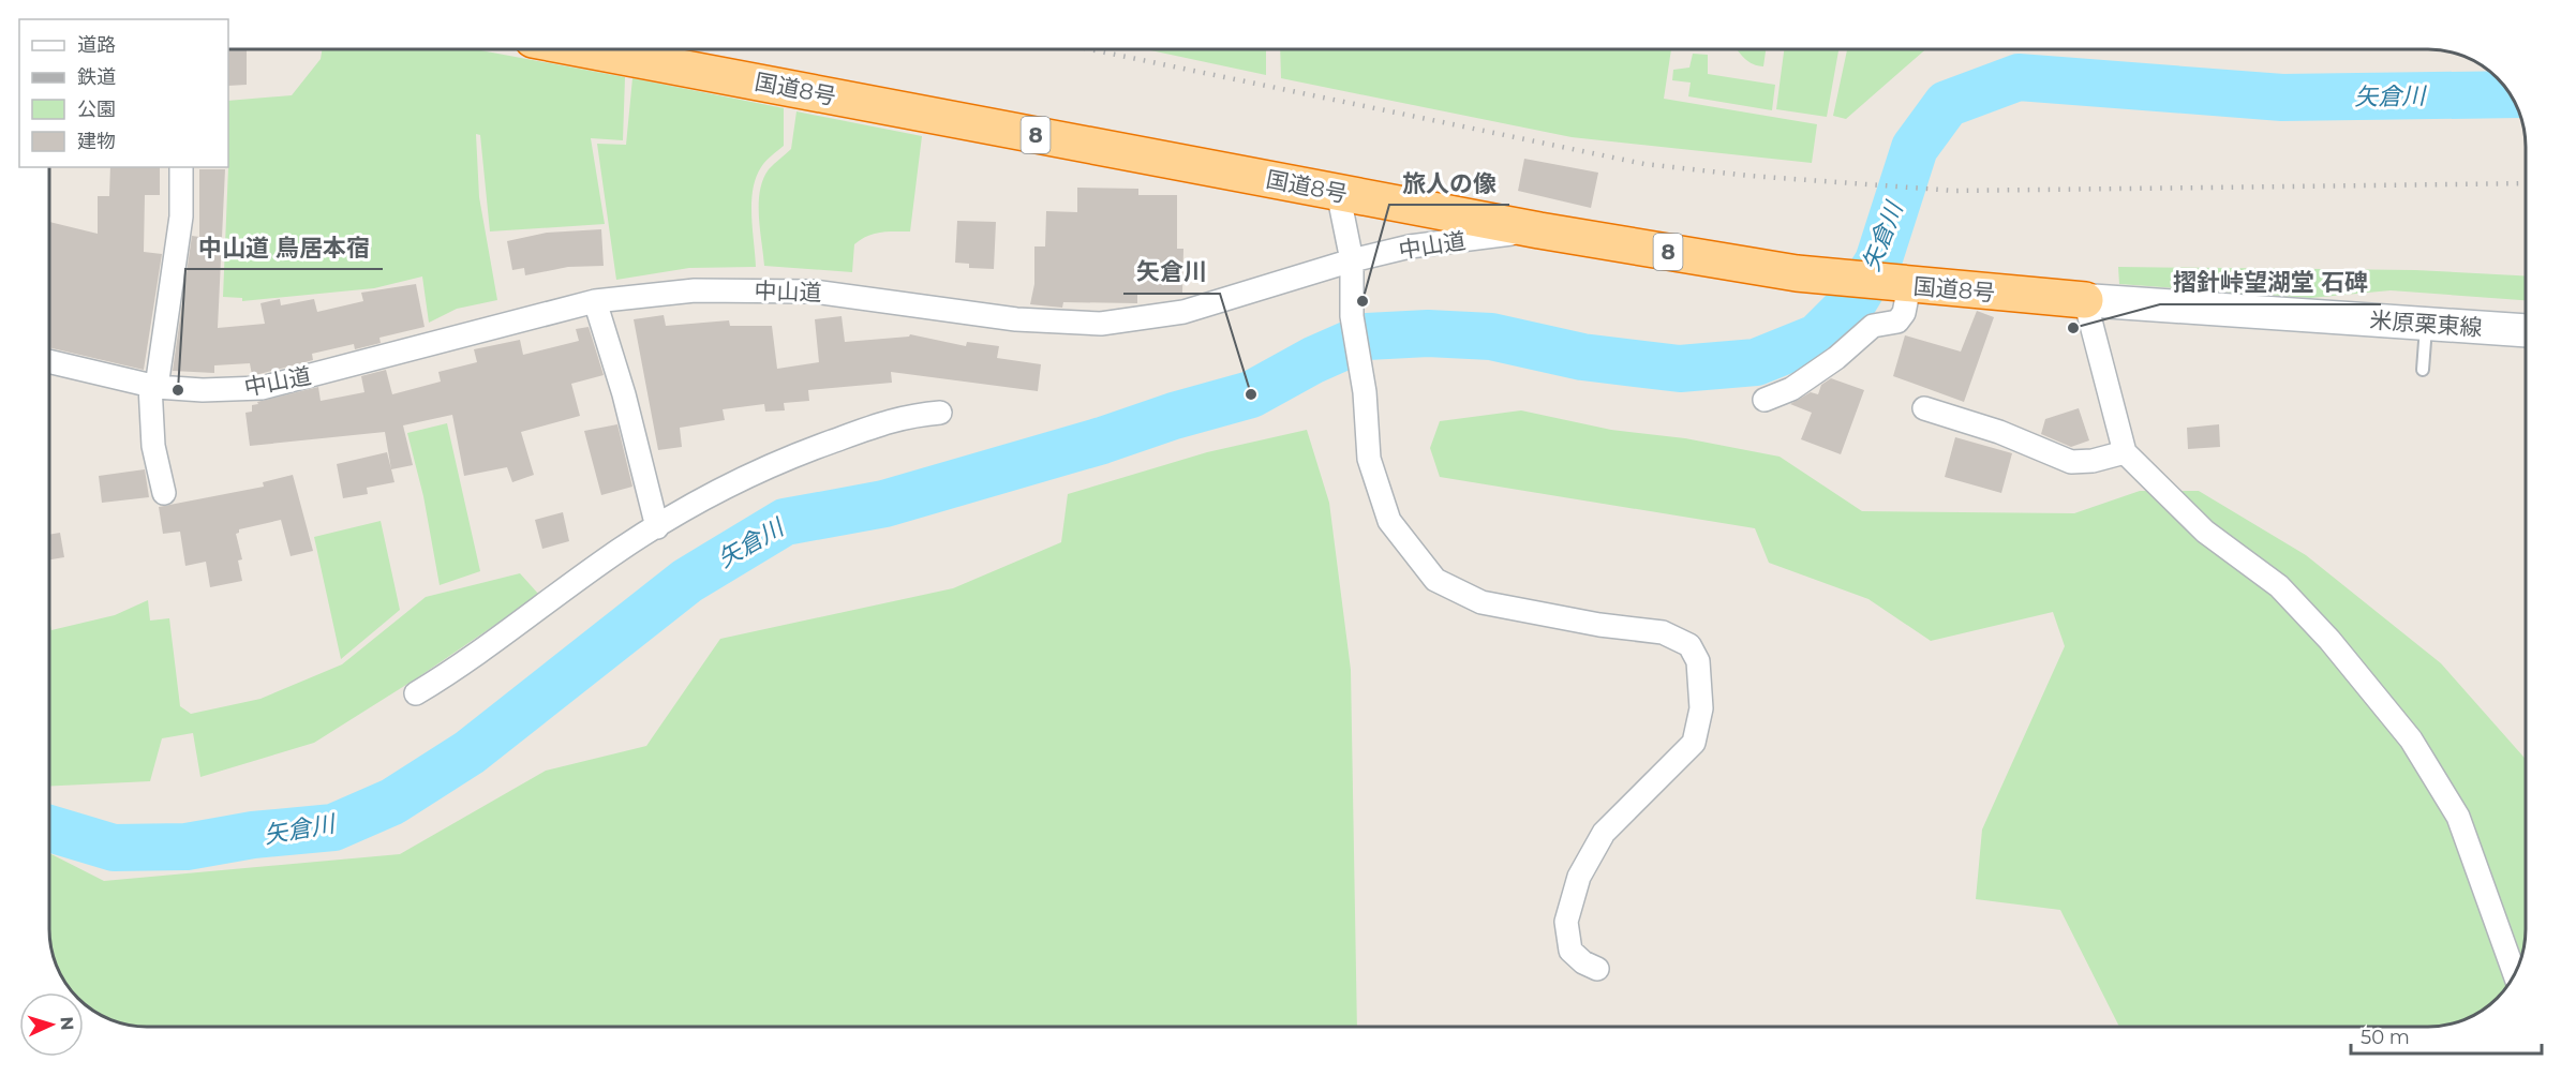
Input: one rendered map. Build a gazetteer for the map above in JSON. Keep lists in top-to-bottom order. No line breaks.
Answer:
{"streets":{"highway":["国道8号","8"],"main road":["米原栗東線"],"street":["中山道"]},"crossings":[["国道8号","中山道"],["国道8号","米原栗東線"]],"water":["矢倉川"],"places":["旅人の像","摺針峠望湖堂 石碑","中山道 鳥居本宿","矢倉川"],"legend":["道路","鉄道","公園","建物"],"scale_bar":"50 m","north":"right"}
